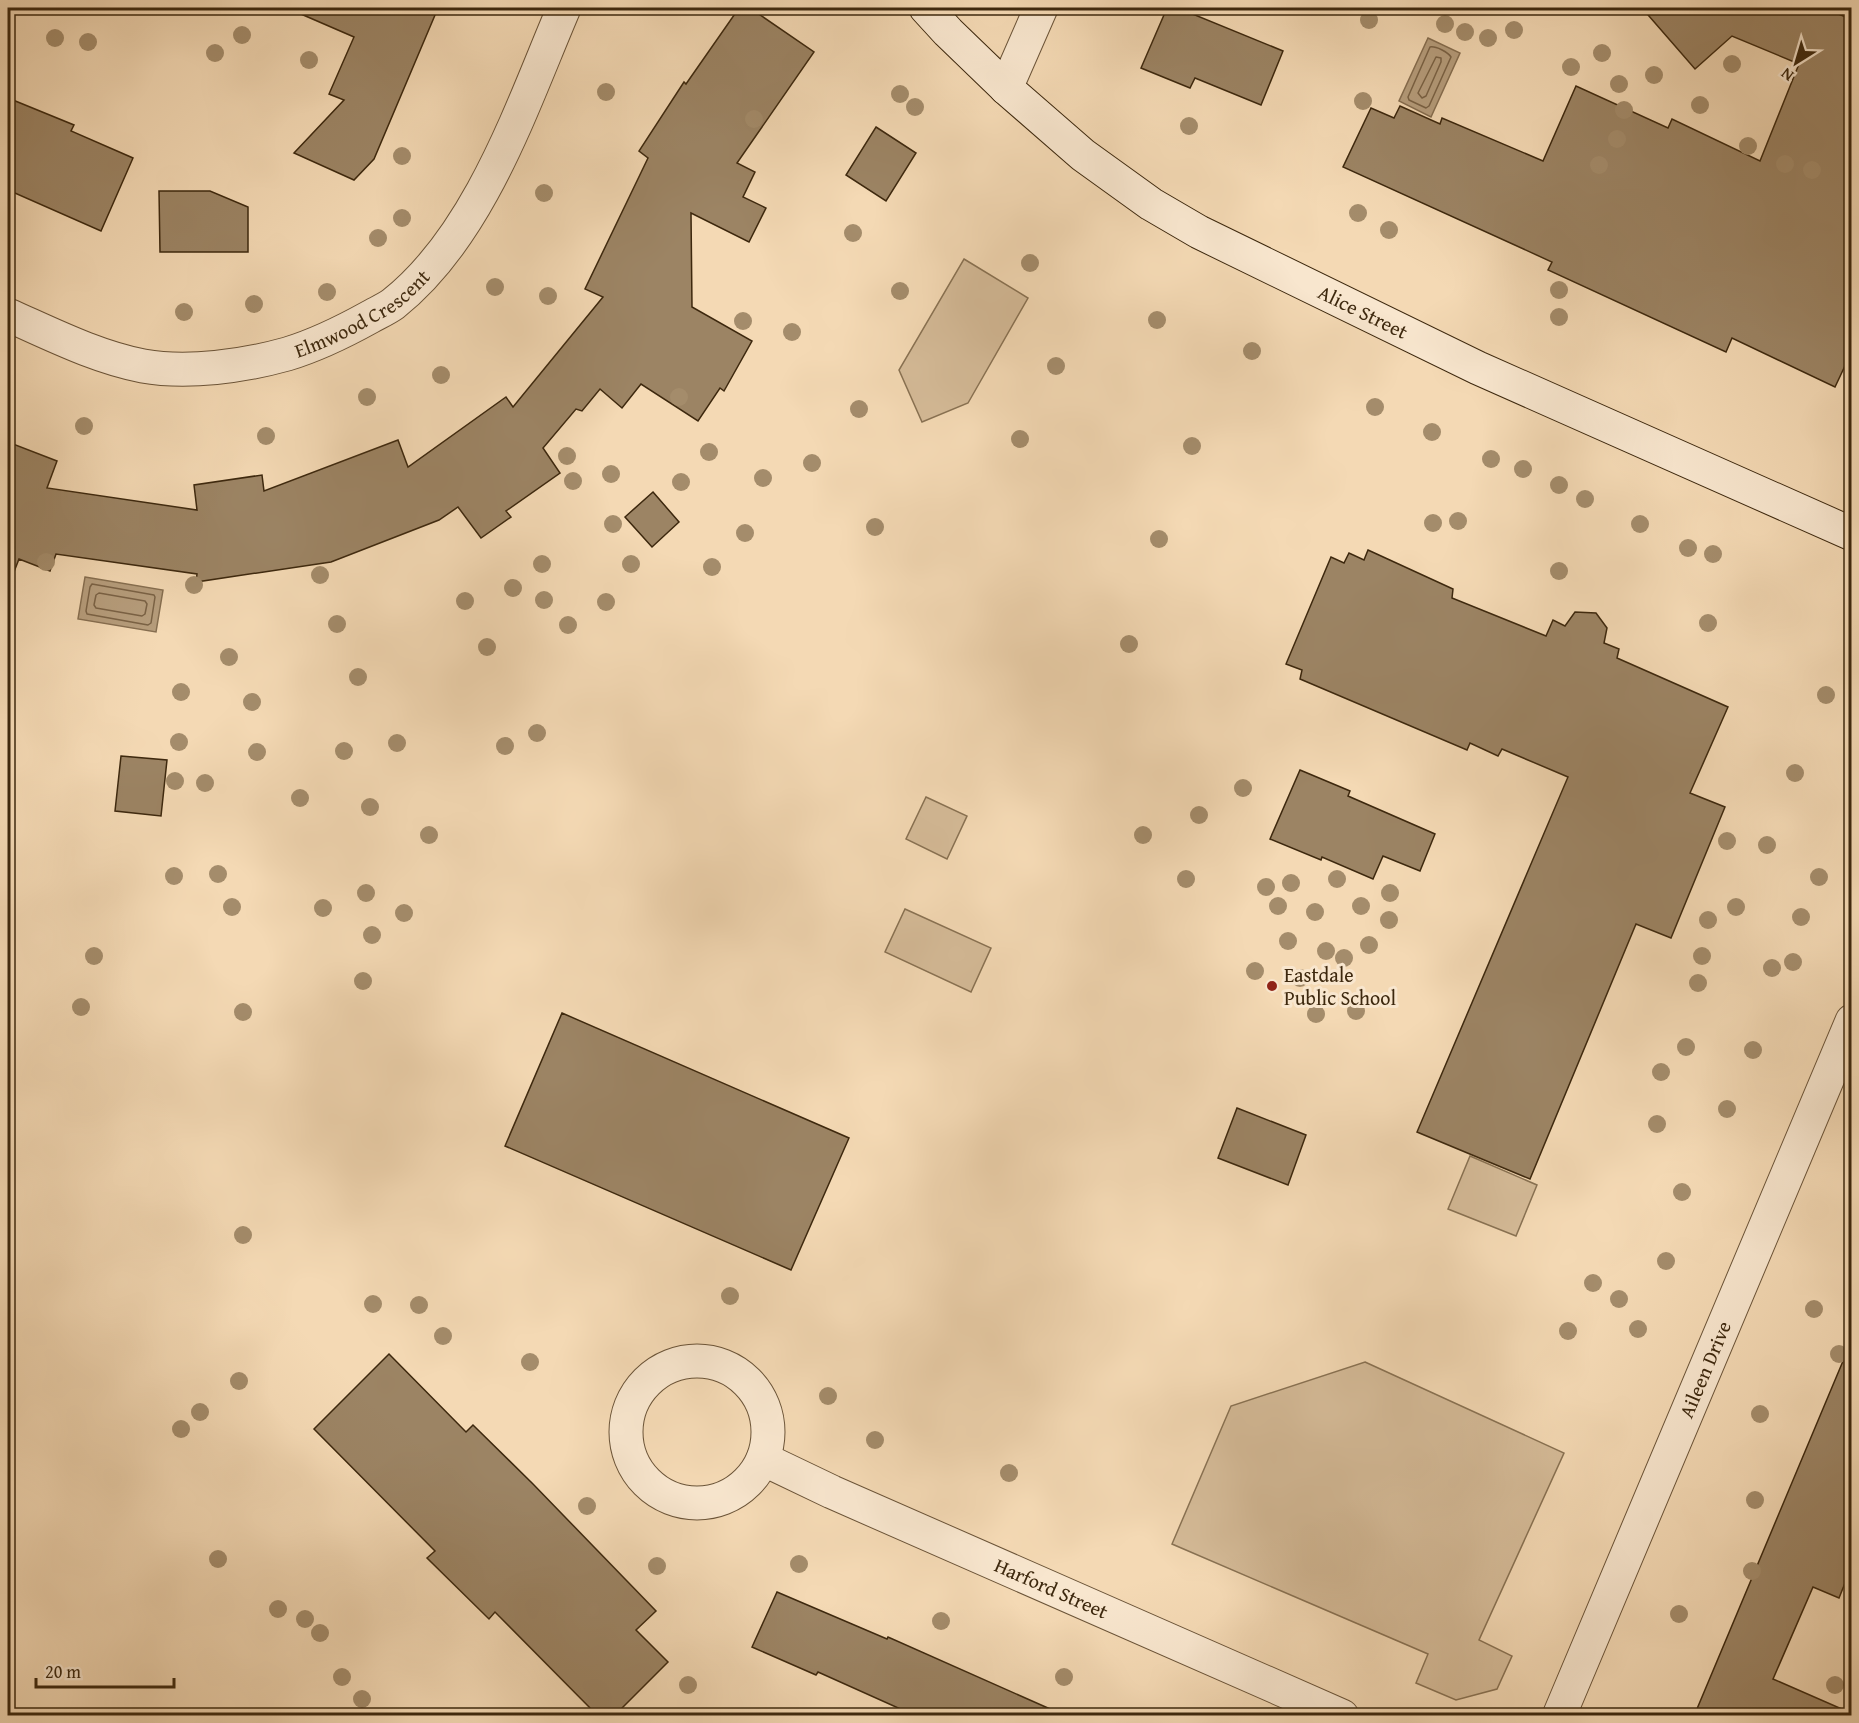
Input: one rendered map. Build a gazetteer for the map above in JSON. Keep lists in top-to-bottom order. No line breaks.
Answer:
{"streets":{"street":["Elmwood Crescent","Alice Street","Aileen Drive","Harford Street"]},"places":["Eastdale Public School"],"scale_bar":"20 m","north":"bottom left"}
